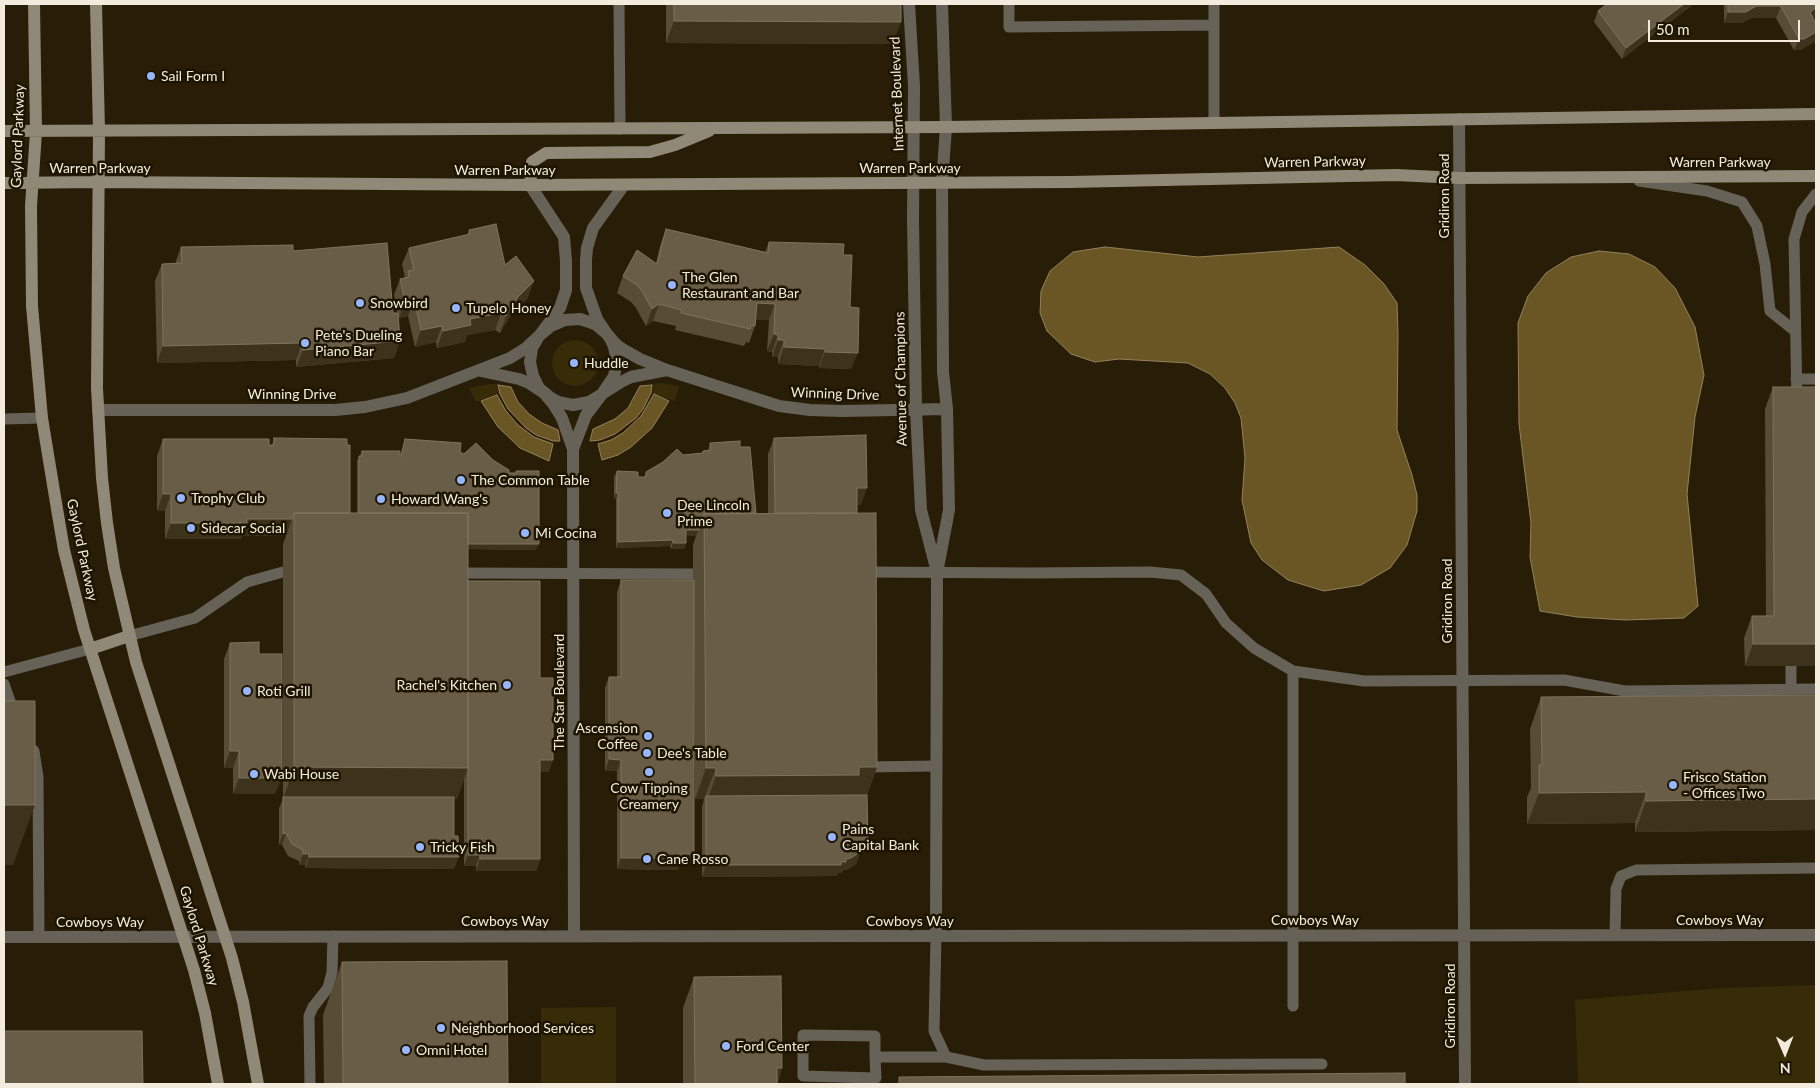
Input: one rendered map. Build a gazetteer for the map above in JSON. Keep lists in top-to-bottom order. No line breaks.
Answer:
{"streets":{"main road":["Gaylord Parkway","Warren Parkway"],"street":["Internet Boulevard","Gridiron Road","Avenue of Champions","Winning Drive","The Star Boulevard","Cowboys Way"]},"crossings":[["Internet Boulevard","Warren Parkway"],["Internet Boulevard","Avenue of Champions"],["Gaylord Parkway","Warren Parkway"],["Gaylord Parkway","Winning Drive"],["Gaylord Parkway","Cowboys Way"],["Warren Parkway","Gridiron Road"],["Warren Parkway","Avenue of Champions"],["Gridiron Road","Cowboys Way"],["Avenue of Champions","Winning Drive"],["Avenue of Champions","Cowboys Way"],["Winning Drive","The Star Boulevard"],["The Star Boulevard","Cowboys Way"]],"places":["Sail Form I","The Glen Restaurant and Bar","Snowbird","Tupelo Honey","Pete's Dueling Piano Bar","Huddle","The Common Table","Trophy Club","Howard Wang's","Dee Lincoln Prime","Sidecar Social","Mi Cocina","Rachel's Kitchen","Roti Grill","Ascension Coffee","Dee's Table","Cow Tipping Creamery","Wabi House","Frisco Station - Offices Two","Pains Capital Bank","Tricky Fish","Cane Rosso","Neighborhood Services","Ford Center","Omni Hotel"],"scale_bar":"50 m","north":"bottom"}
